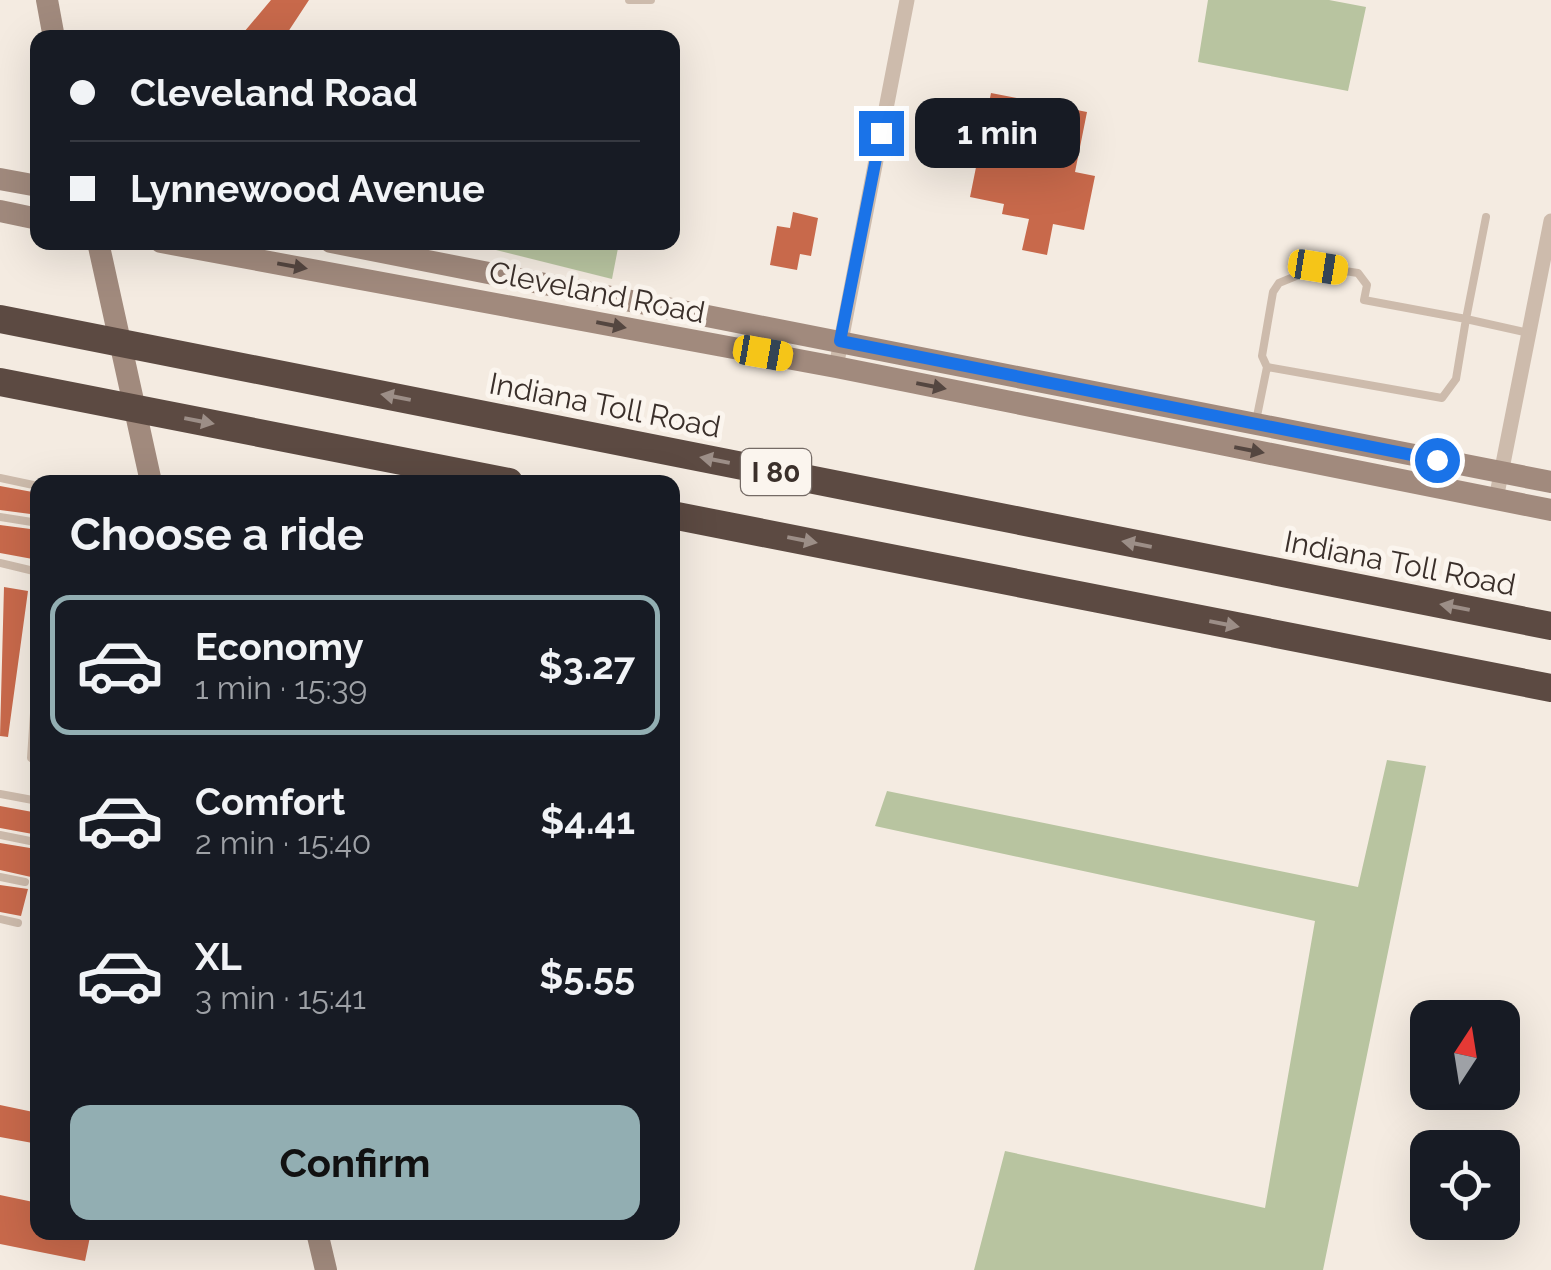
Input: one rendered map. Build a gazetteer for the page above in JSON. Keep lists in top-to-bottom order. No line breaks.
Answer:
{"streets":{"highway":["Indiana Toll Road","I 80"],"main road":["Cleveland Road"]},"north":"top","page":{"banner":["Cleveland Road","Lynnewood Avenue"],"bubble":"1 min","heading":"Choose a ride","list":[{"name":"Economy","note":"1 min · 15:39","value":"$3.27"},{"name":"Comfort","note":"2 min · 15:40","value":"$4.41"},{"name":"XL","note":"3 min · 15:41","value":"$5.55"}],"buttons":"Confirm"}}
